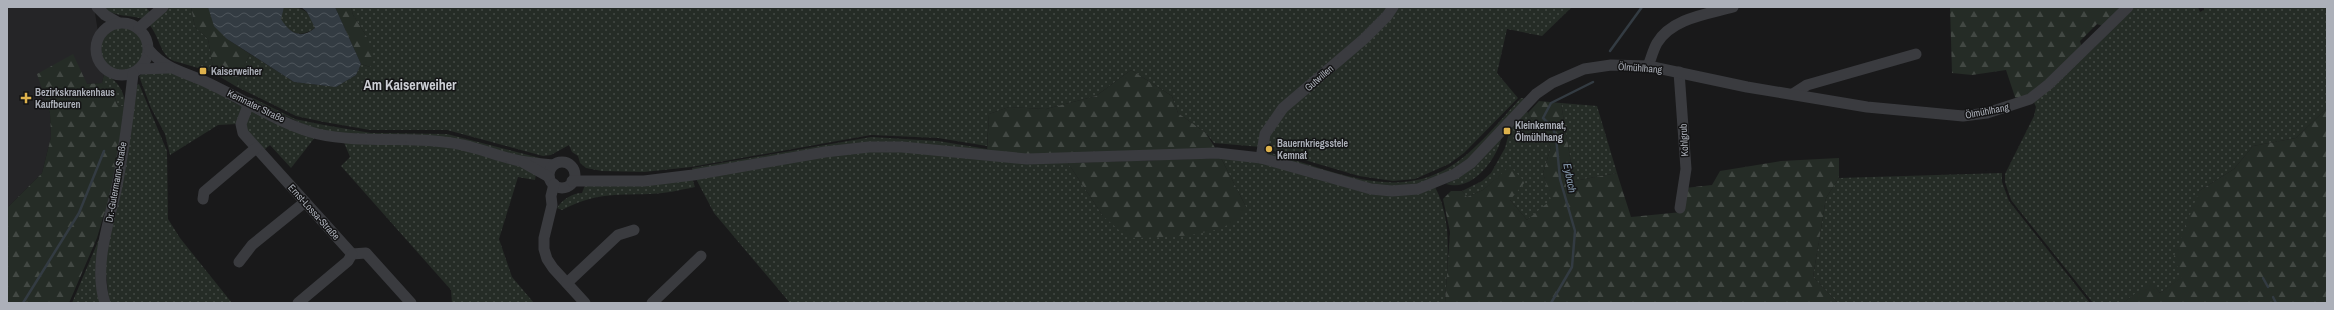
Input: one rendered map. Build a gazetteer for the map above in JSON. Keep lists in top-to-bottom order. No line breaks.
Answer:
{"streets":{"street":["Ölmühlhang","Gutwillen","Kemnater Straße","Kohlgrub","Dr.-Gutermann-Straße","Ernst-Lossa-Straße"]},"crossings":[["Ölmühlhang","Gutwillen"],["Ölmühlhang","Kohlgrub"],["Kemnater Straße","Dr.-Gutermann-Straße"],["Kemnater Straße","Ernst-Lossa-Straße"]],"districts":["Am Kaiserweiher"],"water":["Eybach"],"places":{"transit":["Kaiserweiher","Kleinkemnat, Ölmühlhang"],"health":["Bezirkskrankenhaus Kaufbeuren"],"other":["Bauernkriegsstele Kemnat"]}}
